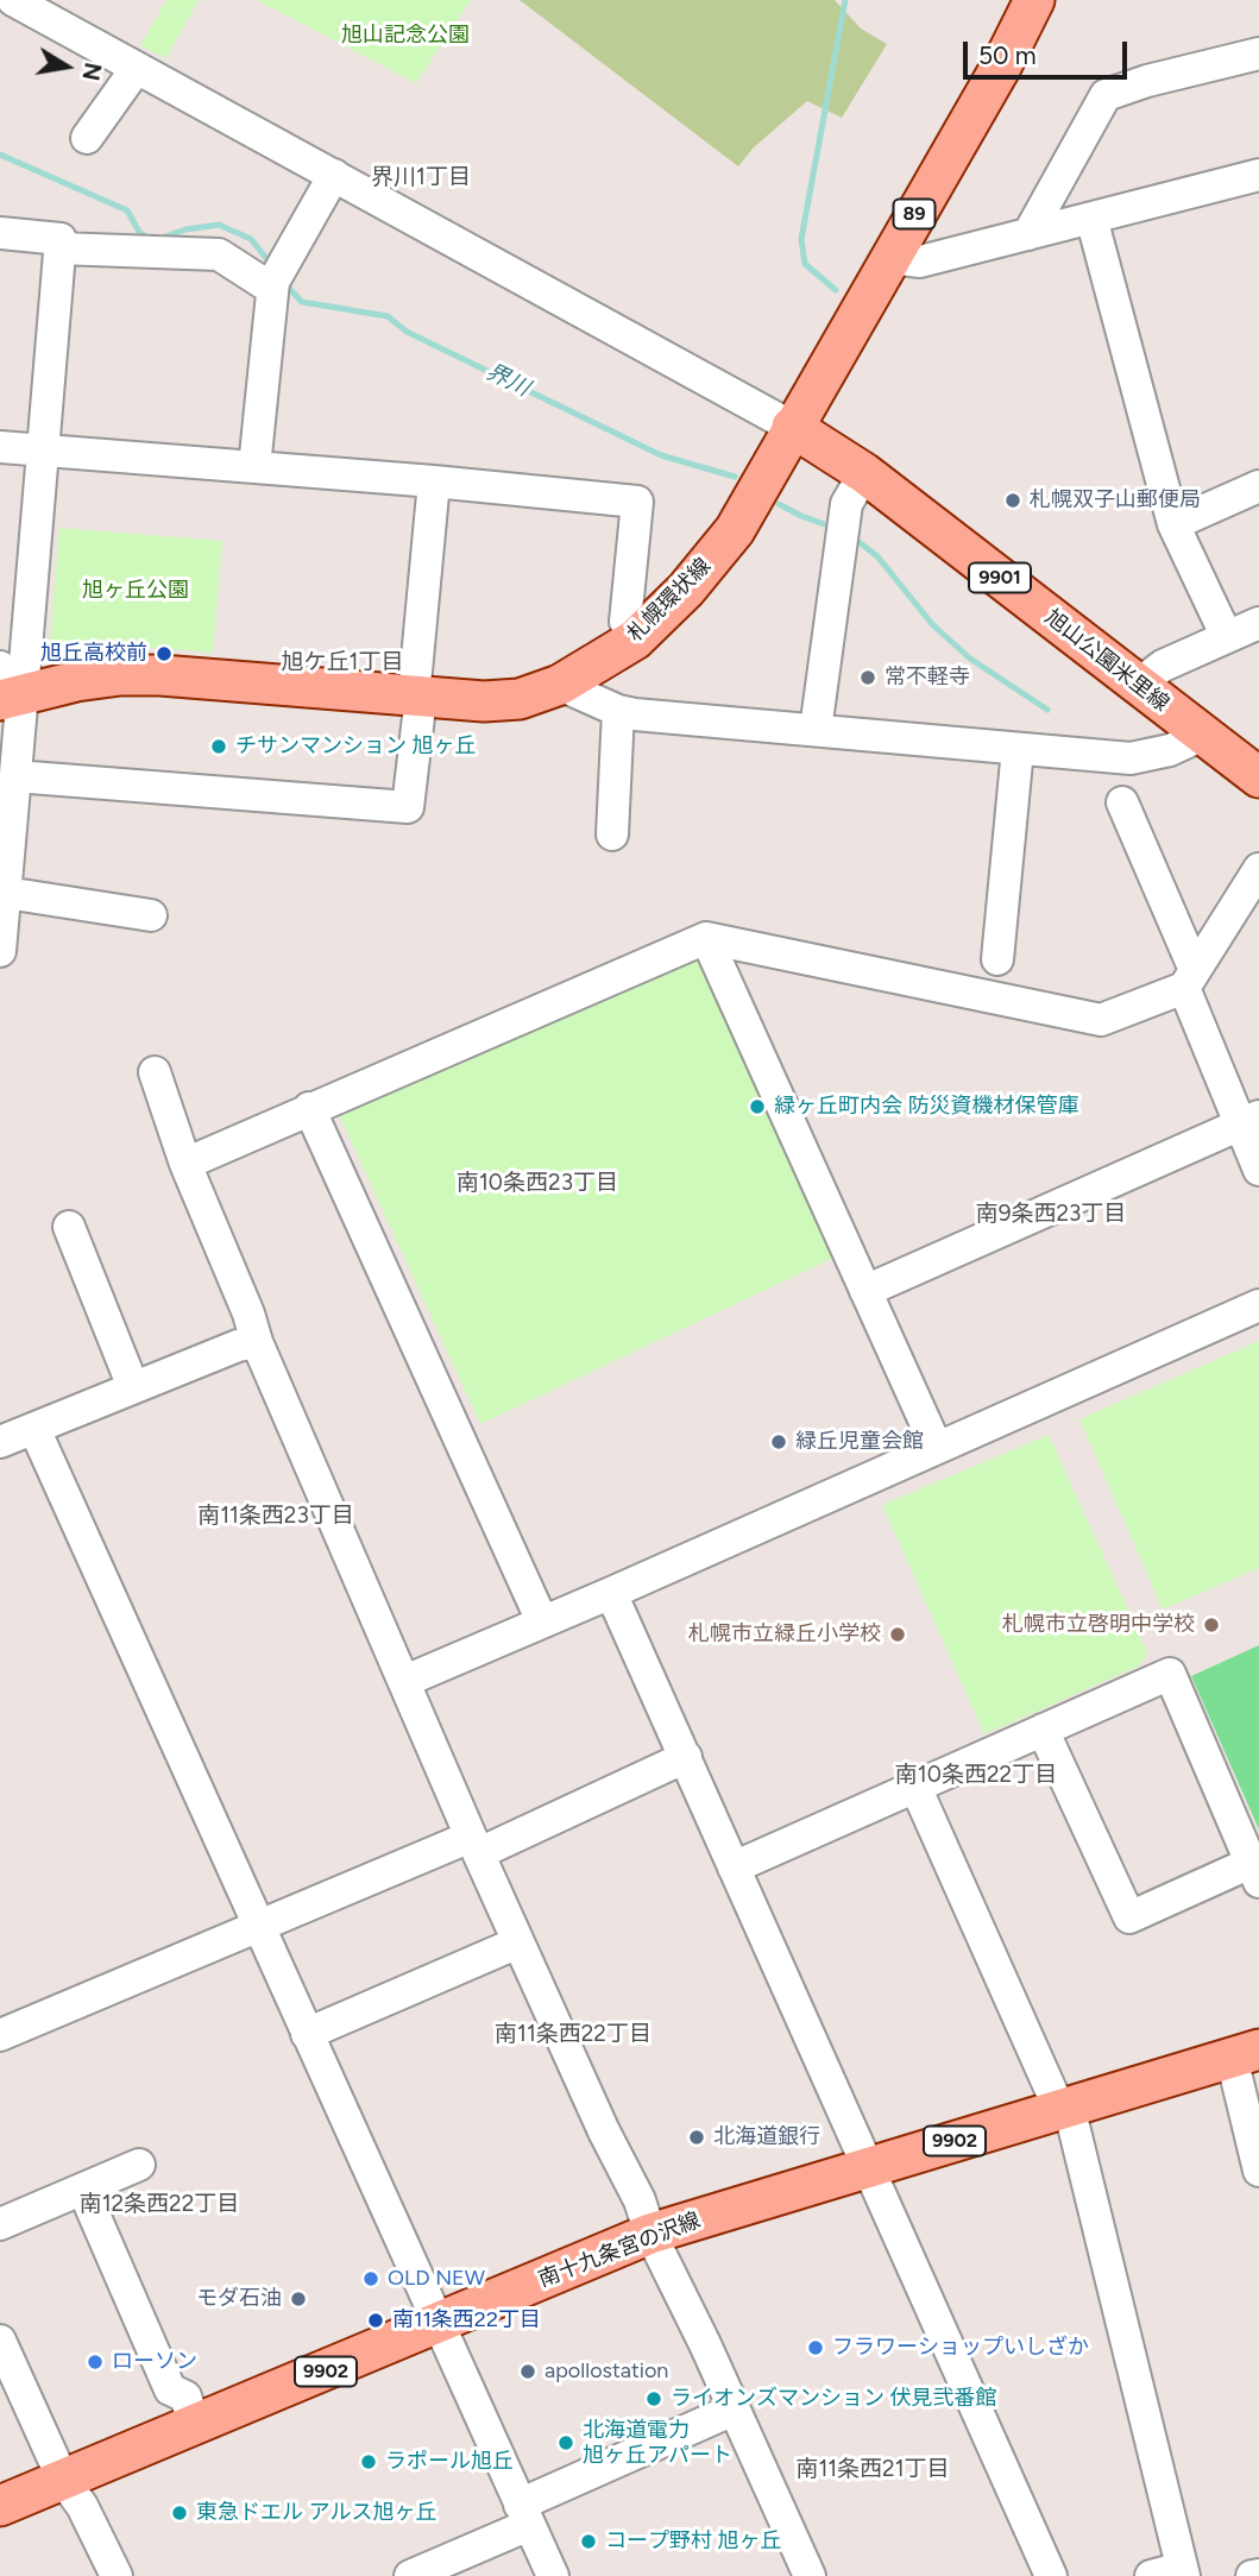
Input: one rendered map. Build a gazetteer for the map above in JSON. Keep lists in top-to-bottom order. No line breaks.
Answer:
{"streets":{"main road":["89","9901","札幌環状線","旭山公園米里線","9902","南十九条宮の沢線"]},"crossings":[["札幌環状線","旭山公園米里線"]],"districts":["界川1丁目","旭ケ丘1丁目","南10条西23丁目","南9条西23丁目","南11条西23丁目","南10条西22丁目","南11条西22丁目","南12条西22丁目","南11条西21丁目"],"water":["界川"],"parks":["旭山記念公園","旭ヶ丘公園"],"places":["札幌双子山郵便局","旭丘高校前","常不軽寺","チサンマンション 旭ヶ丘","緑ヶ丘町内会 防災資機材保管庫","緑丘児童会館","札幌市立啓明中学校","札幌市立緑丘小学校","北海道銀行","OLD NEW","モダ石油","南11条西22丁目","フラワーショップいしざか","ローソン","apollostation","ライオンズマンション 伏見弐番館","北海道電力 旭ヶ丘アパート","ラポール旭丘","東急ドエル アルス旭ヶ丘","コープ野村 旭ヶ丘"],"scale_bar":"50 m","north":"right"}
